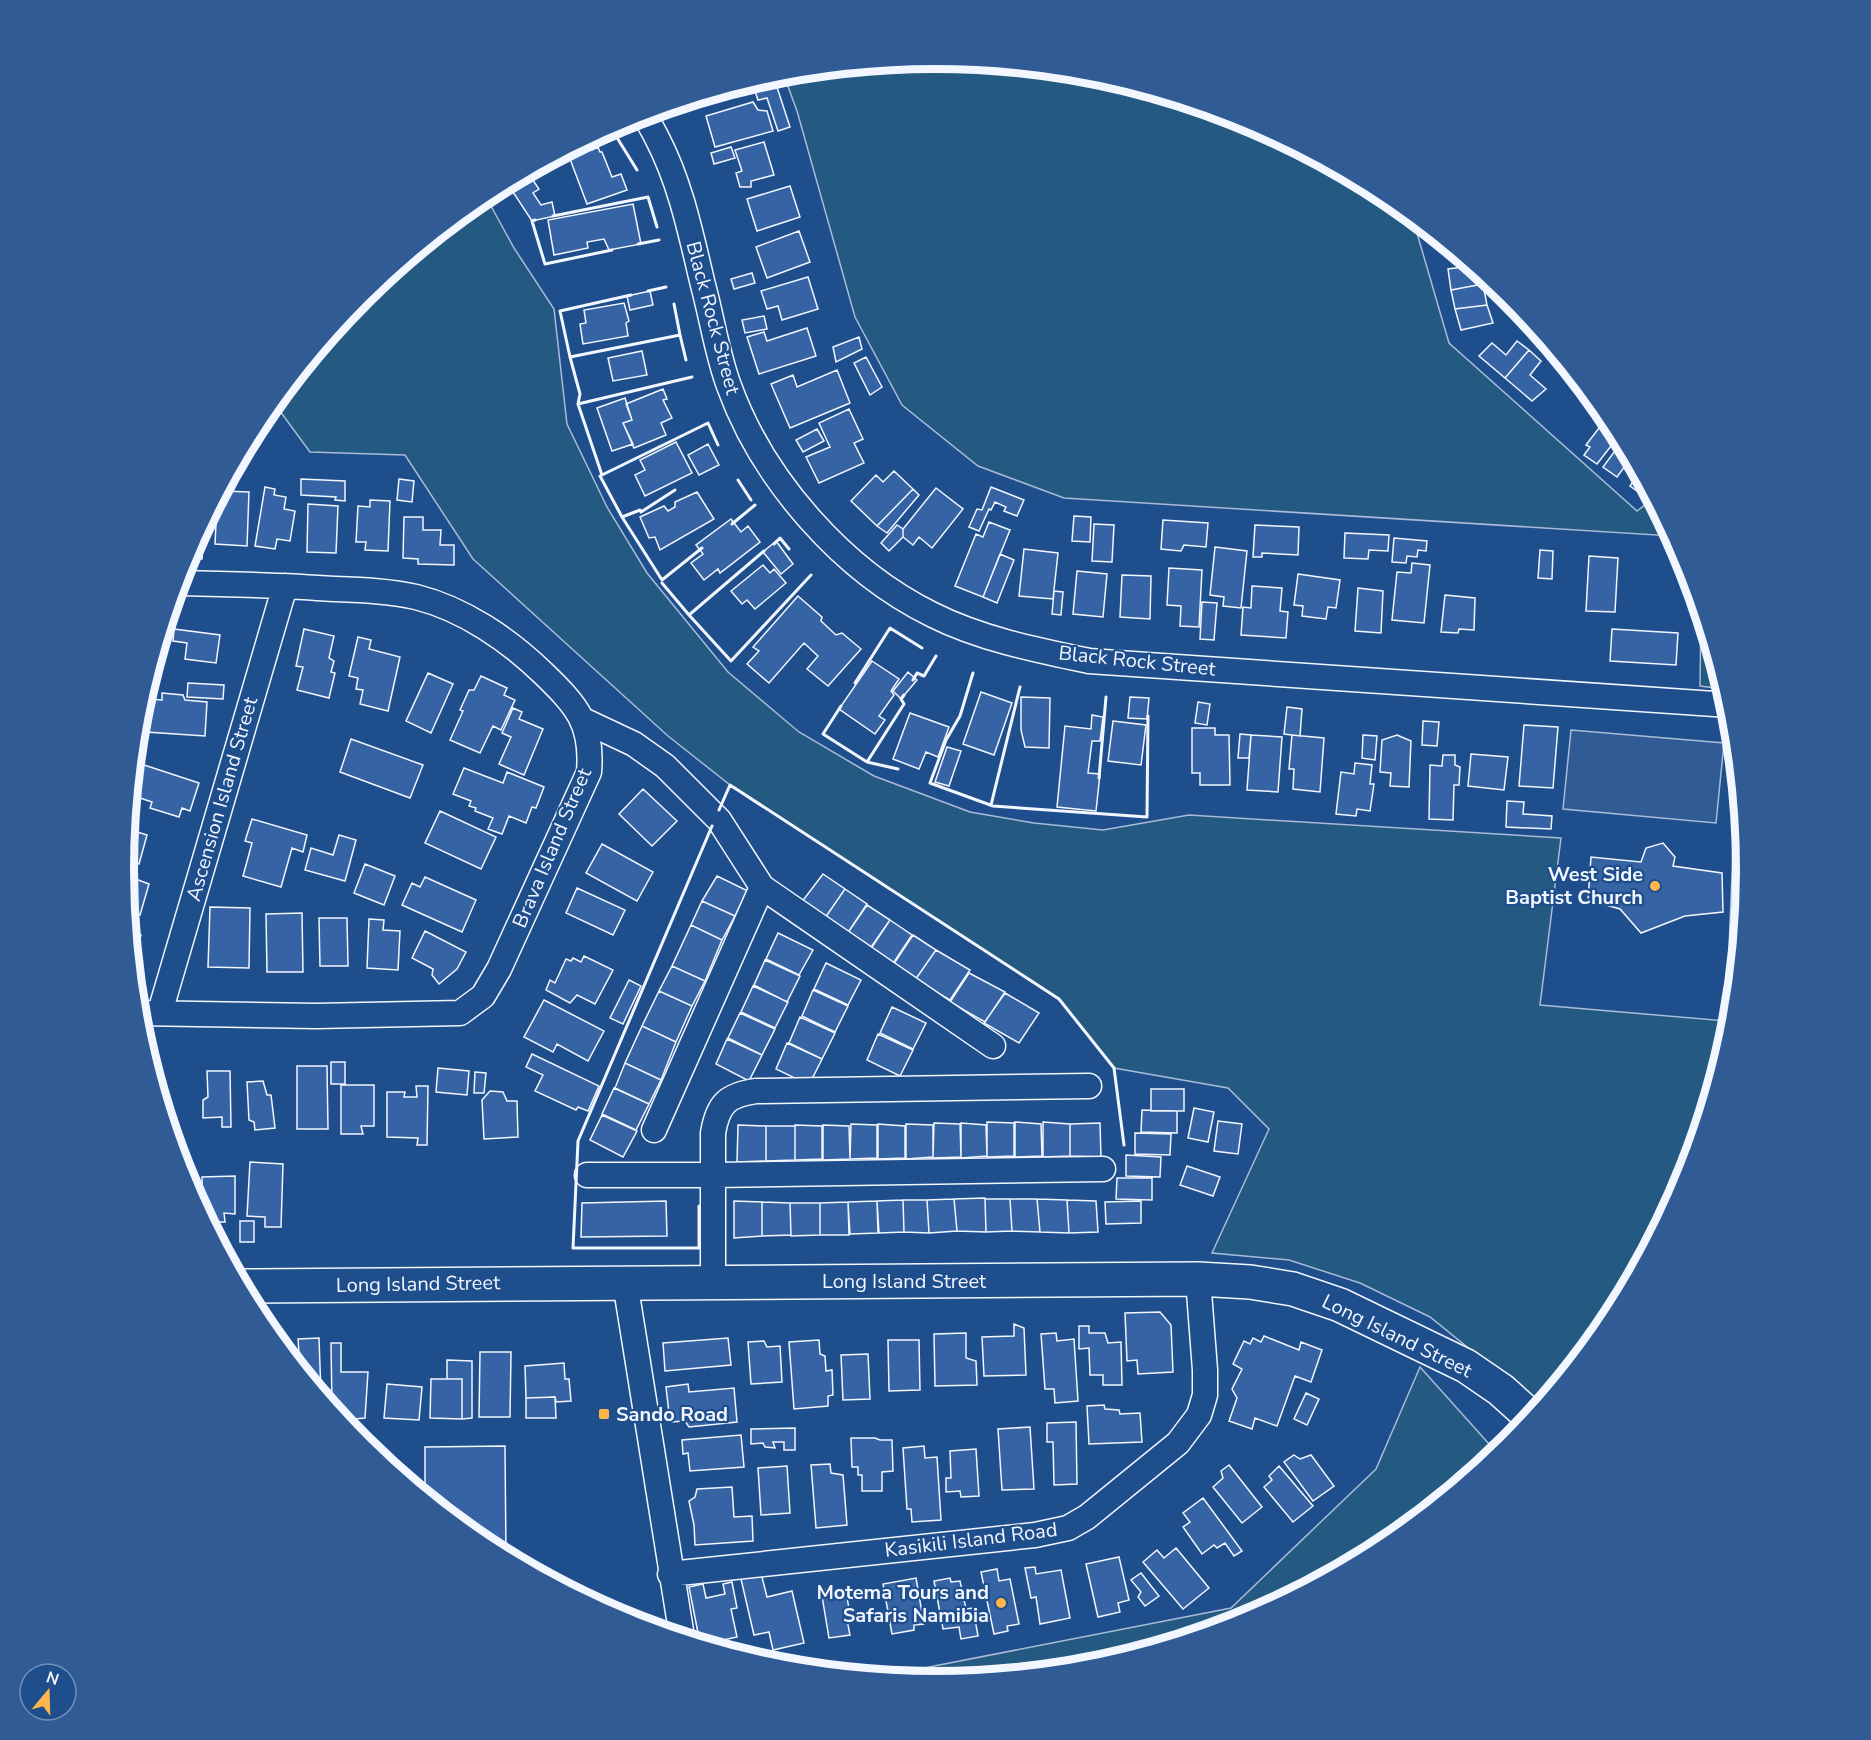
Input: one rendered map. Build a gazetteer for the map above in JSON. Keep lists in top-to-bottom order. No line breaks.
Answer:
{"streets":{"street":["Black Rock Street","Ascension Island Street","Brava Island Street","Long Island Street","Kasikili Island Road"]},"crossings":[["Ascension Island Street","Brava Island Street"],["Long Island Street","Kasikili Island Road"]],"places":{"other":["West Side Baptist Church","Motema Tours and Safaris Namibia"],"transit":["Sando Road"]},"north":"top"}
